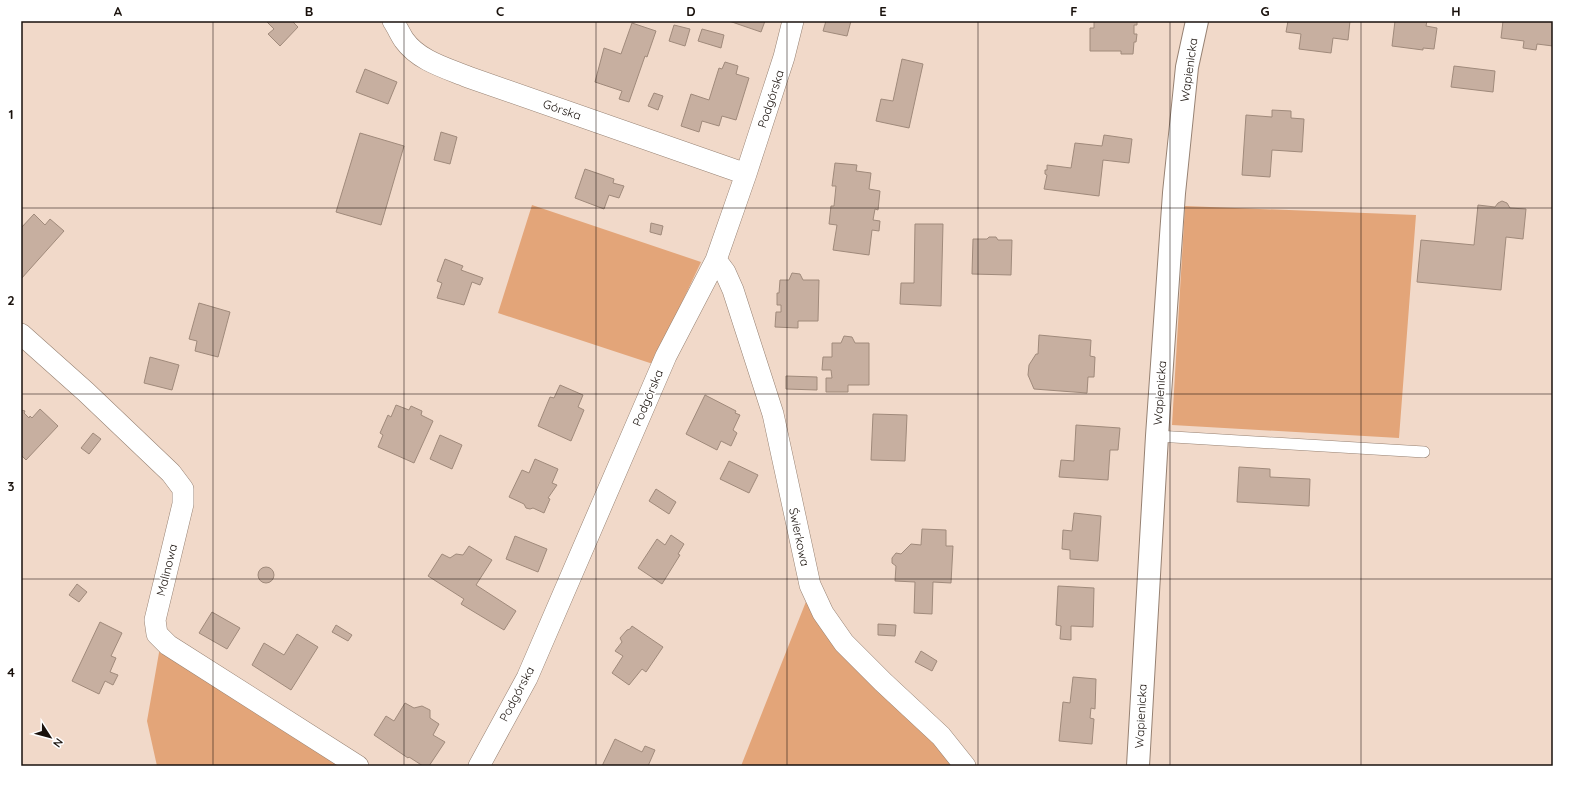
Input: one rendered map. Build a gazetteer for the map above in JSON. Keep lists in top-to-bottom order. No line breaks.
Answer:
{"streets":{"street":["Wapienicka","Podgórska","Górska","Świerkowa","Malinowa"]},"crossings":[["Podgórska","Górska"],["Podgórska","Świerkowa"]],"north":"bottom right","grid":{"columns":["A","B","C","D","E","F","G","H"],"rows":["1","2","3","4"]}}
